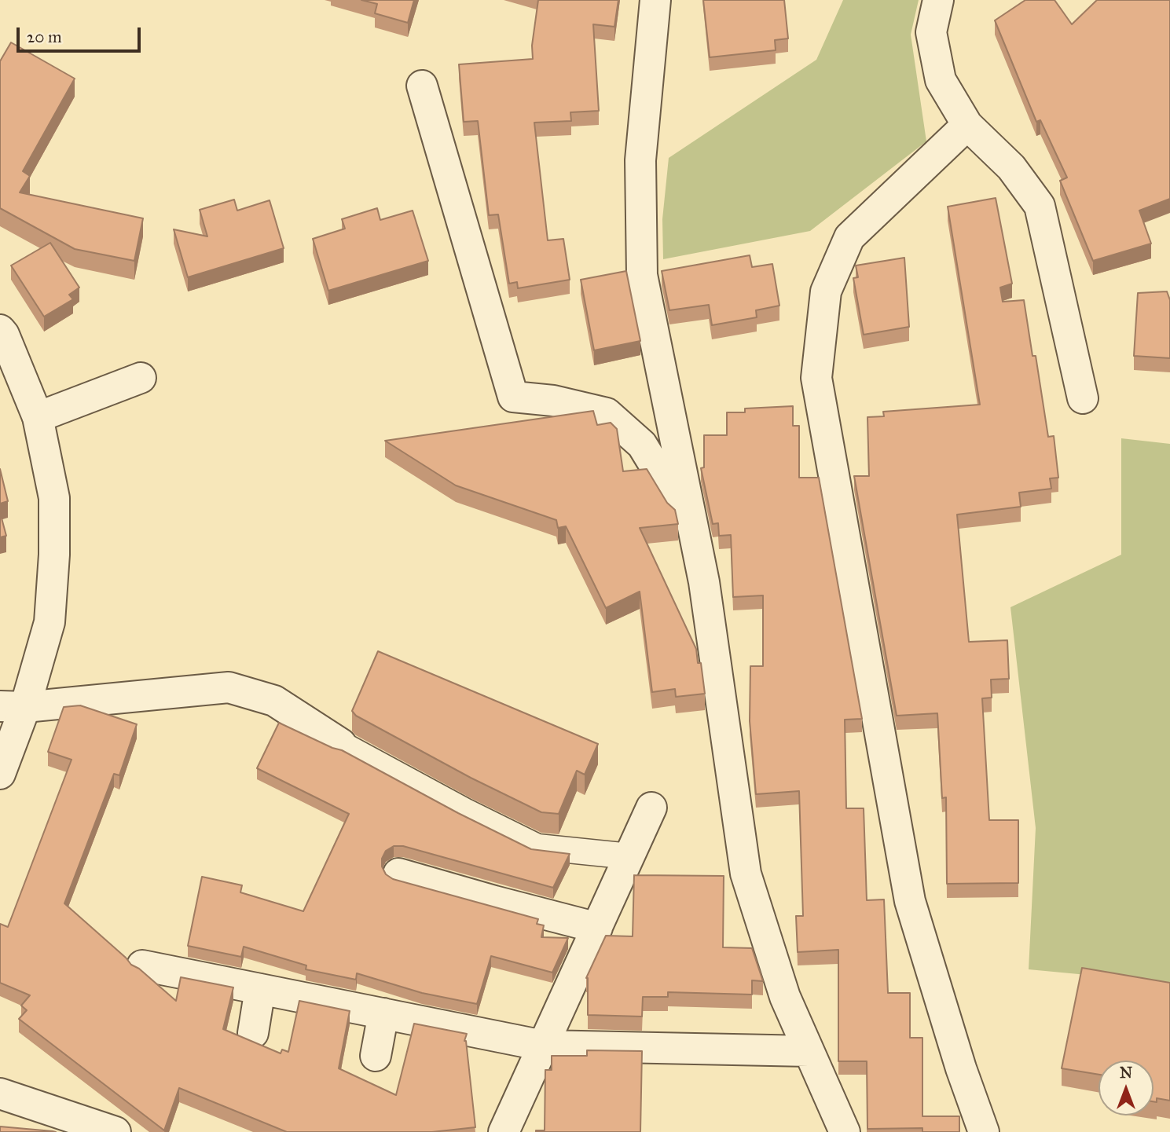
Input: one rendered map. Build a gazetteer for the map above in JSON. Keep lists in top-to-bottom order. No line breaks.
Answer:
{"scale_bar":"20 m","north":"top"}
